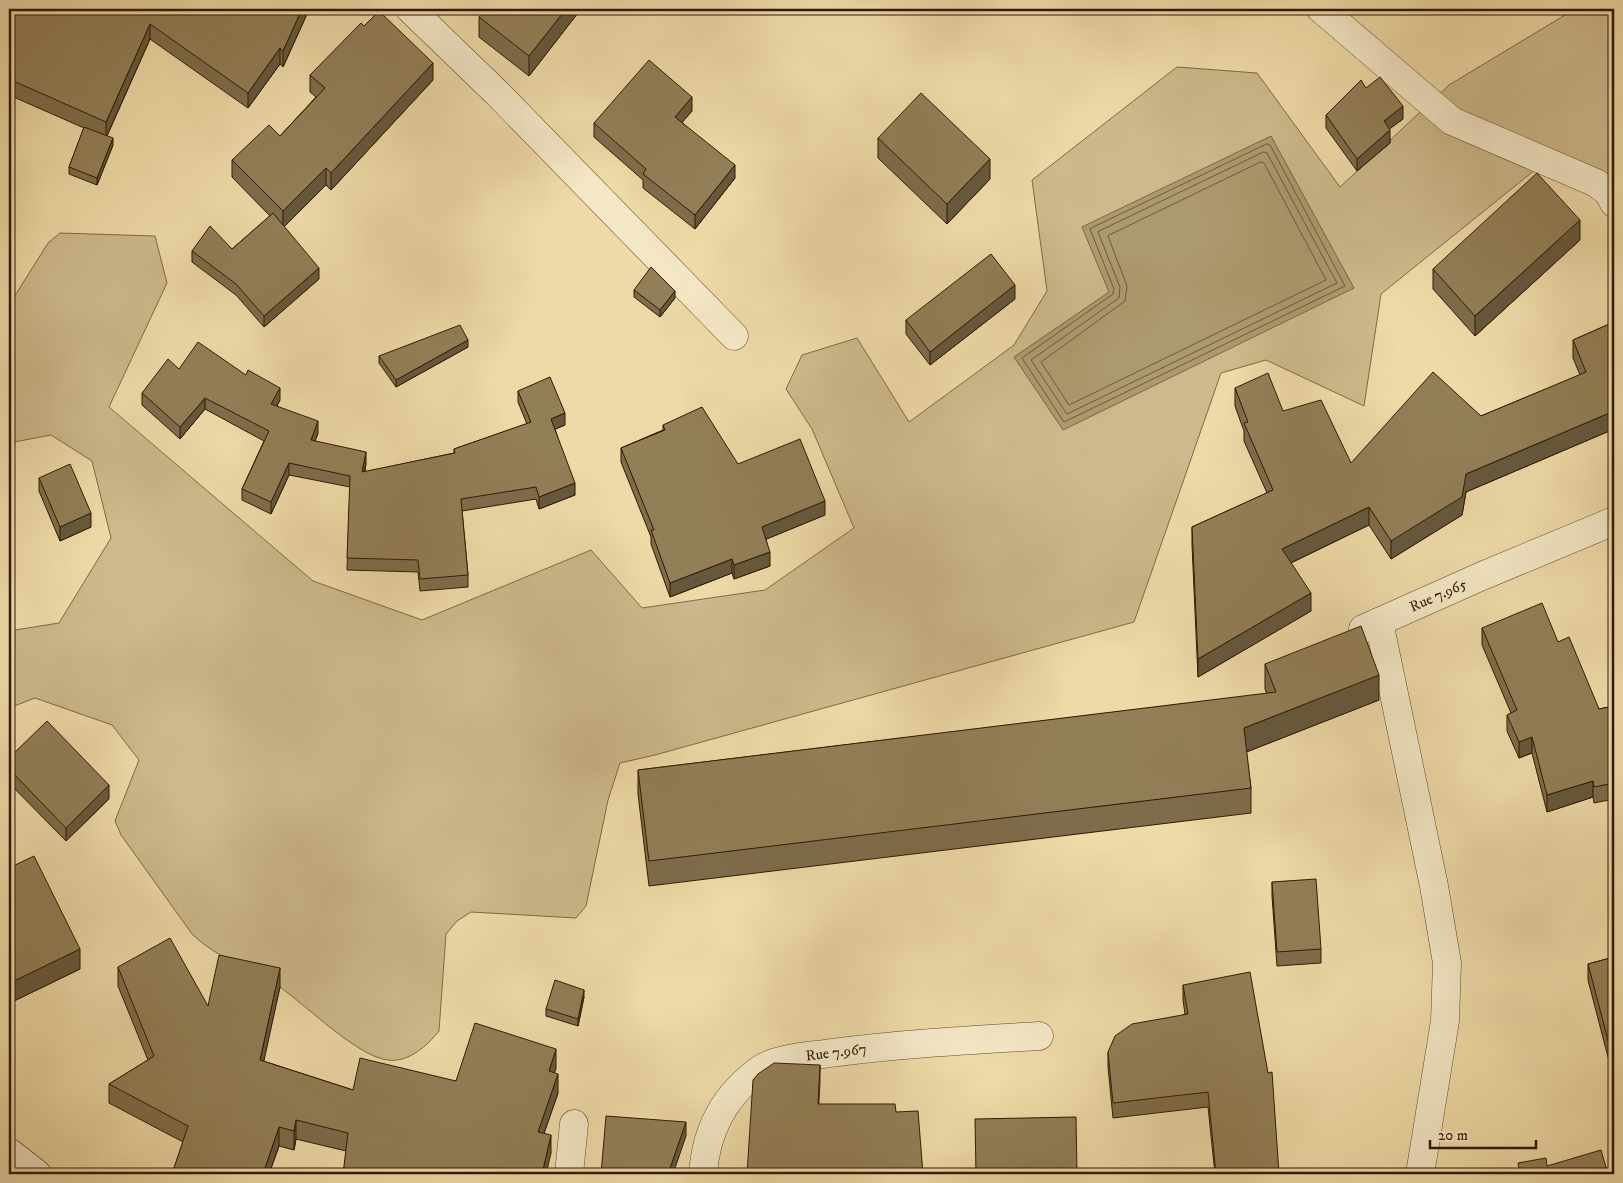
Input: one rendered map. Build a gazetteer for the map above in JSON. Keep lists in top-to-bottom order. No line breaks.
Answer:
{"streets":{"street":["Rue 7.965","Rue 7.967"]},"scale_bar":"20 m"}
